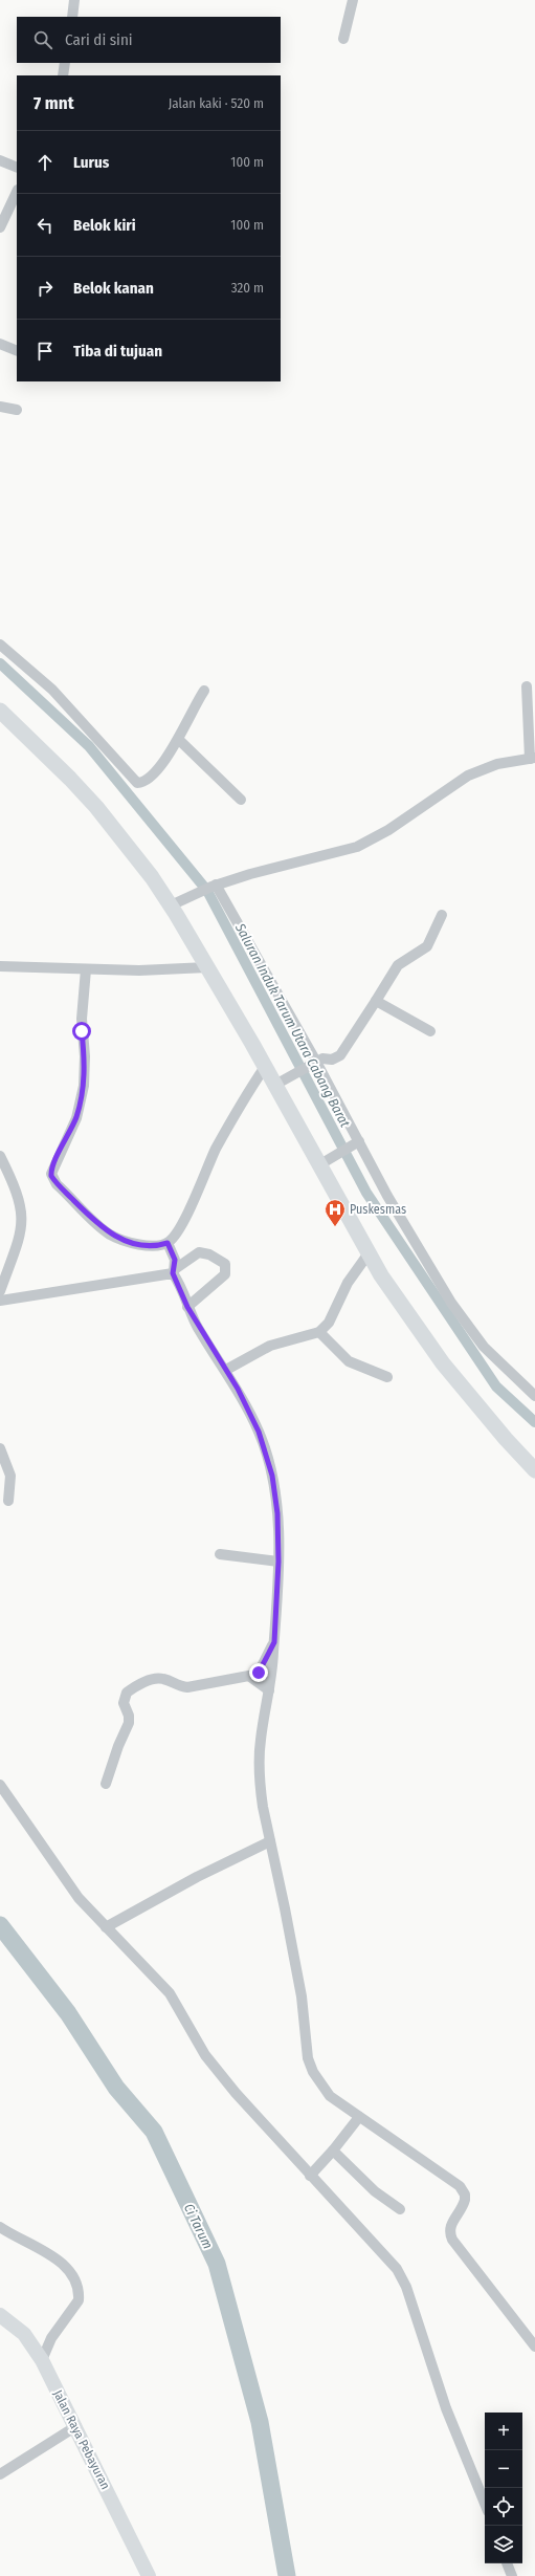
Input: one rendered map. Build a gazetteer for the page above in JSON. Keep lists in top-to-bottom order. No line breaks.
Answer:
{"streets":{"main road":["Jalan Raya Pebayuran"]},"water":["Saluran Induk Tarum Utara Cabang Barat","Ci Tarum"],"places":{"hospital":["Puskesmas"]},"page":{"search":"Cari di sini","heading":["7 mnt","Jalan kaki · 520 m"],"list":[["Lurus","100 m"],["Belok kiri","100 m"],["Belok kanan","320 m"],"Tiba di tujuan"],"map_buttons":["+","−"]}}
